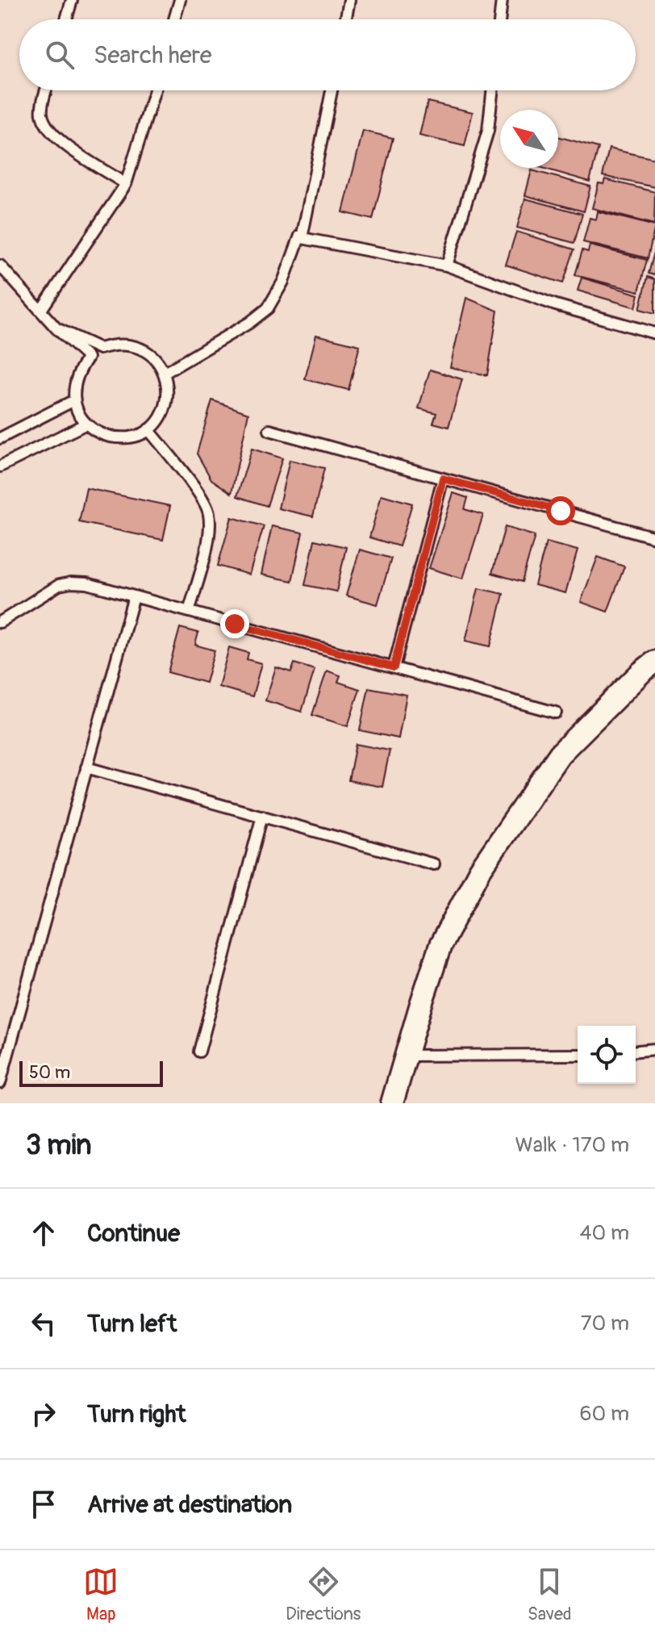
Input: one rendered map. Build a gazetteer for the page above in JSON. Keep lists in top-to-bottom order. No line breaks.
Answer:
{"scale_bar":"50 m","north":"top left","page":{"search":"Search here","scale":"50 m","heading":["3 min","Walk · 170 m"],"list":[["Continue","40 m"],["Turn left","70 m"],["Turn right","60 m"],"Arrive at destination"],"nav":["Map","Directions","Saved"]}}
